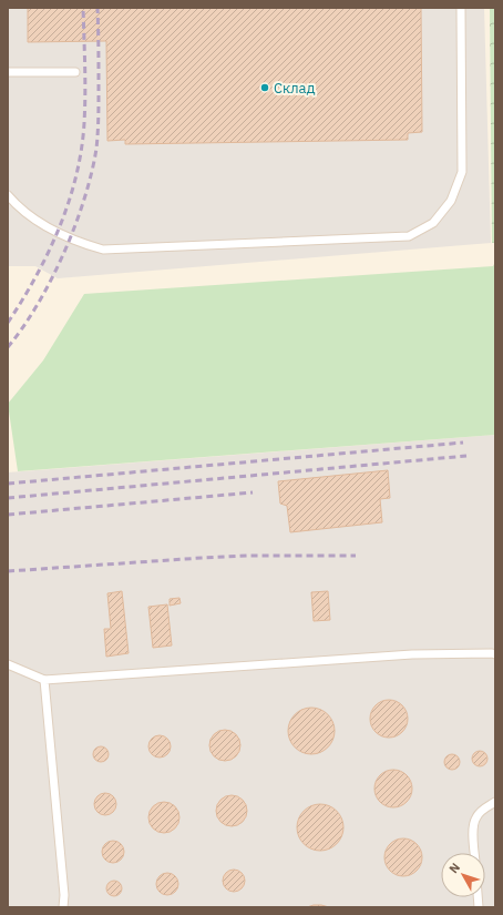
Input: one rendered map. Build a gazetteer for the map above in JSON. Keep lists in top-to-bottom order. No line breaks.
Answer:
{"places":["Склад"],"north":"top left"}
